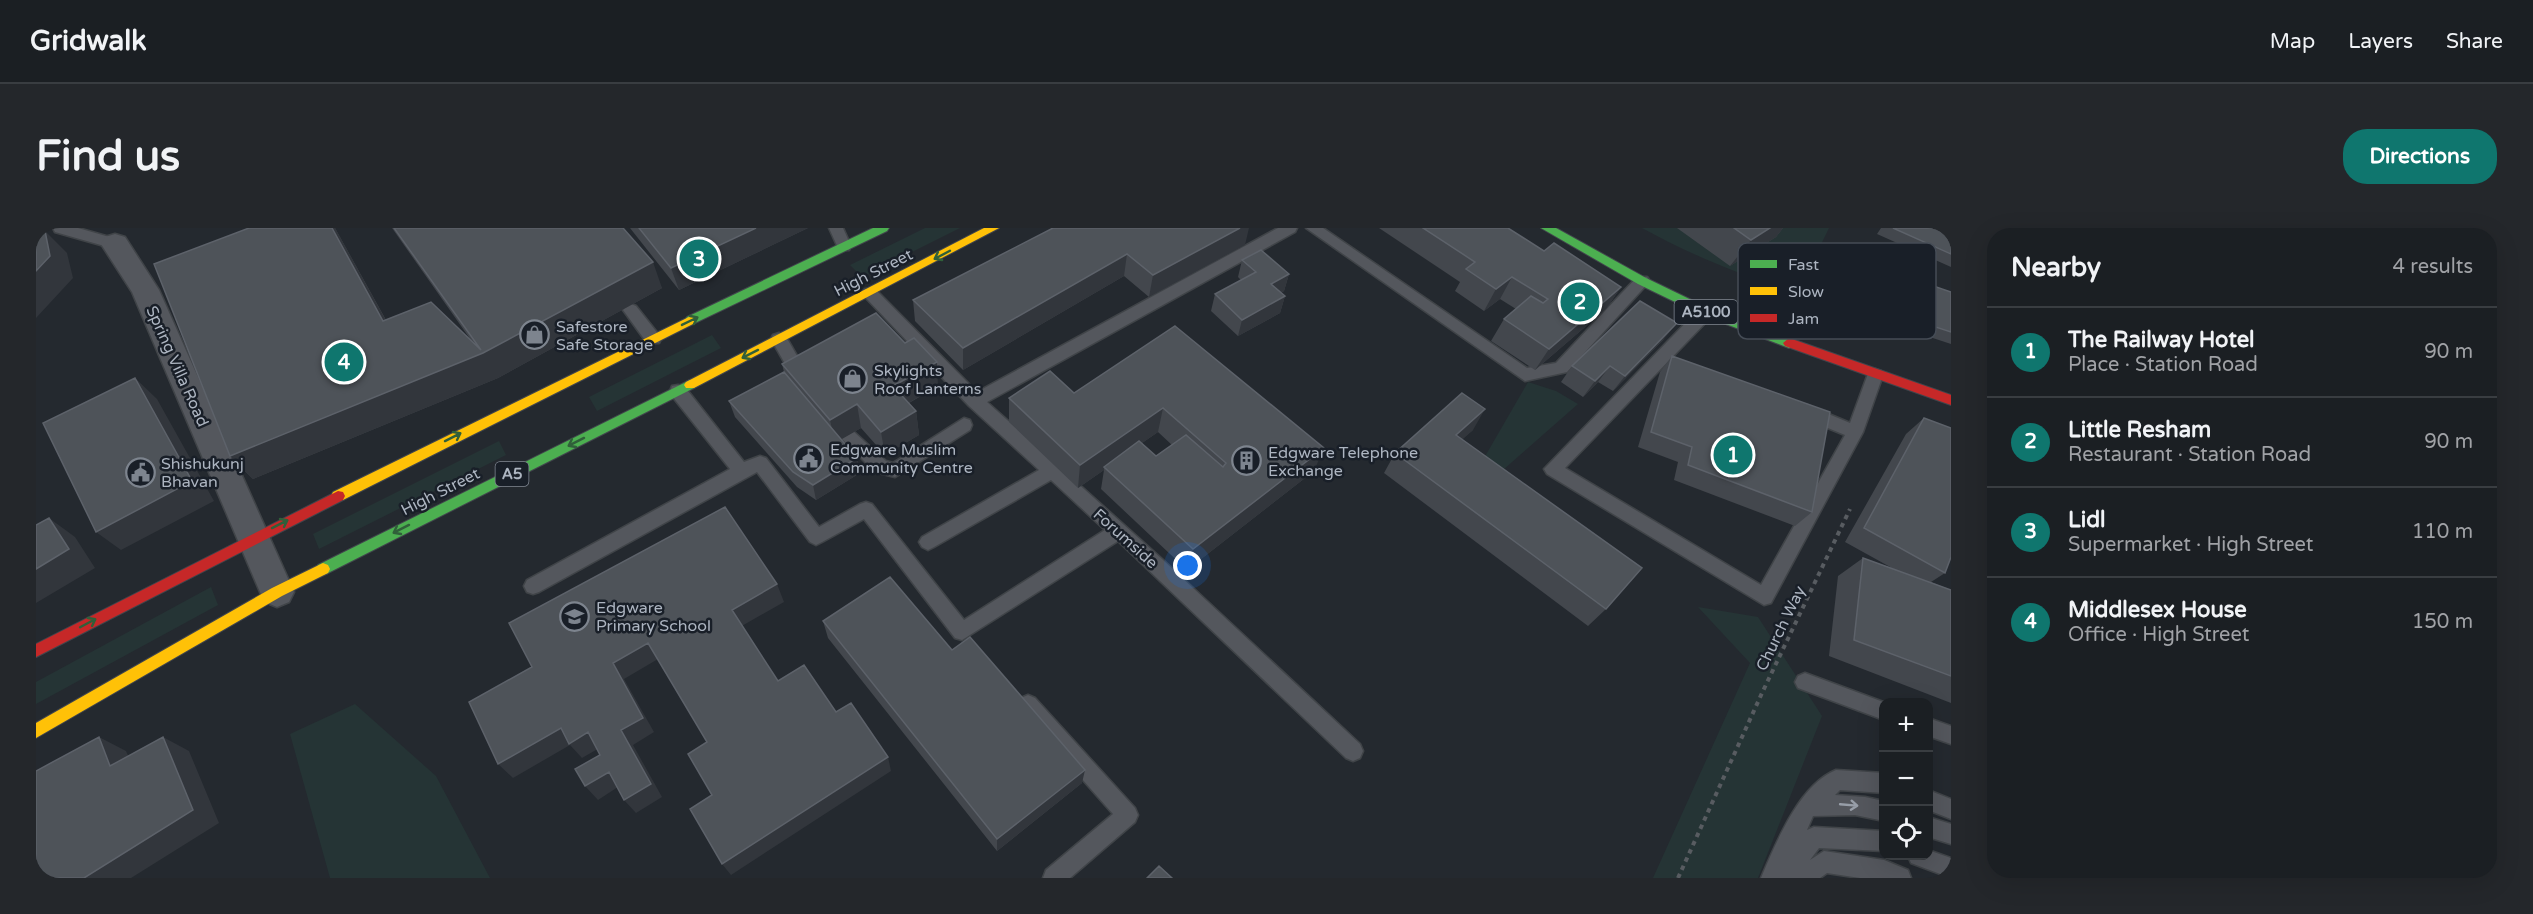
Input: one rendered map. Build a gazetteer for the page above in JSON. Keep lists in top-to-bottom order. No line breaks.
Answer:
{"streets":{"main road":["High Street","A5100","A5"],"street":["Spring Villa Road"],"lane":["Forumside"],"path":["Church Way"]},"crossings":[["High Street","Spring Villa Road"],["High Street","Forumside"]],"places":{"shop":["Safestore Safe Storage","Skylights Roof Lanterns"],"public building":["Edgware Muslim Community Centre","Shishukunj Bhavan"],"building":["Edgware Telephone Exchange"],"school or university":["Edgware Primary School"]},"legend":["Fast","Slow","Jam"],"page":{"header":"Gridwalk","nav":["Map","Layers","Share"],"buttons":"Directions","title":"Find us","heading":["Nearby","4 results"],"pins":["3","2","4","1"],"list":[{"mark":"1","name":"The Railway Hotel","note":"Place · Station Road","value":"90 m"},{"mark":"2","name":"Little Resham","note":"Restaurant · Station Road","value":"90 m"},{"mark":"3","name":"Lidl","note":"Supermarket · High Street","value":"110 m"},{"mark":"4","name":"Middlesex House","note":"Office · High Street","value":"150 m"}],"map_buttons":["+","−"]}}
